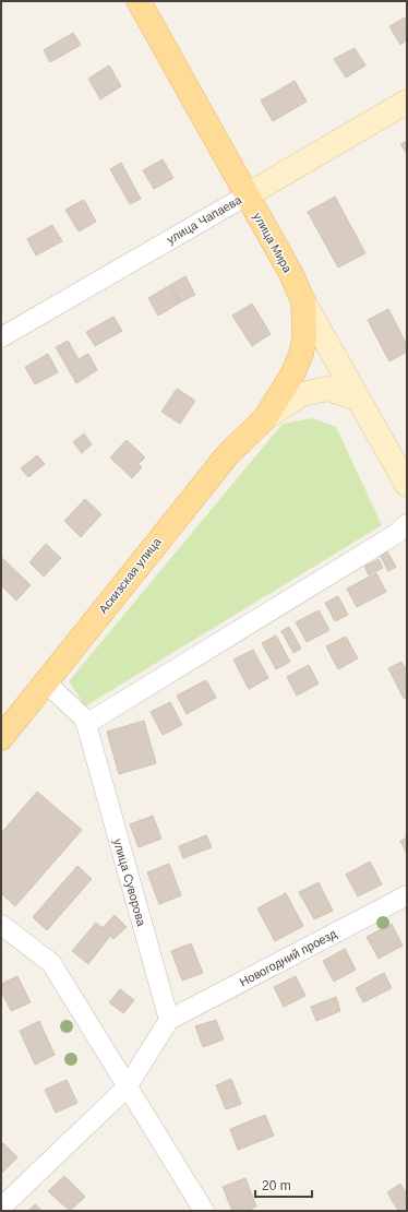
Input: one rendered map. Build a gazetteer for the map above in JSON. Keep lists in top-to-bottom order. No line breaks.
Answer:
{"streets":{"main road":["улица Чапаева","улица Мира","Аскизская улица"],"street":["улица Суворова","Новогодний проезд"]},"crossings":[["улица Чапаева","улица Мира"],["улица Мира","Аскизская улица"],["Аскизская улица","улица Суворова"],["улица Суворова","Новогодний проезд"]],"scale_bar":"20 m"}
